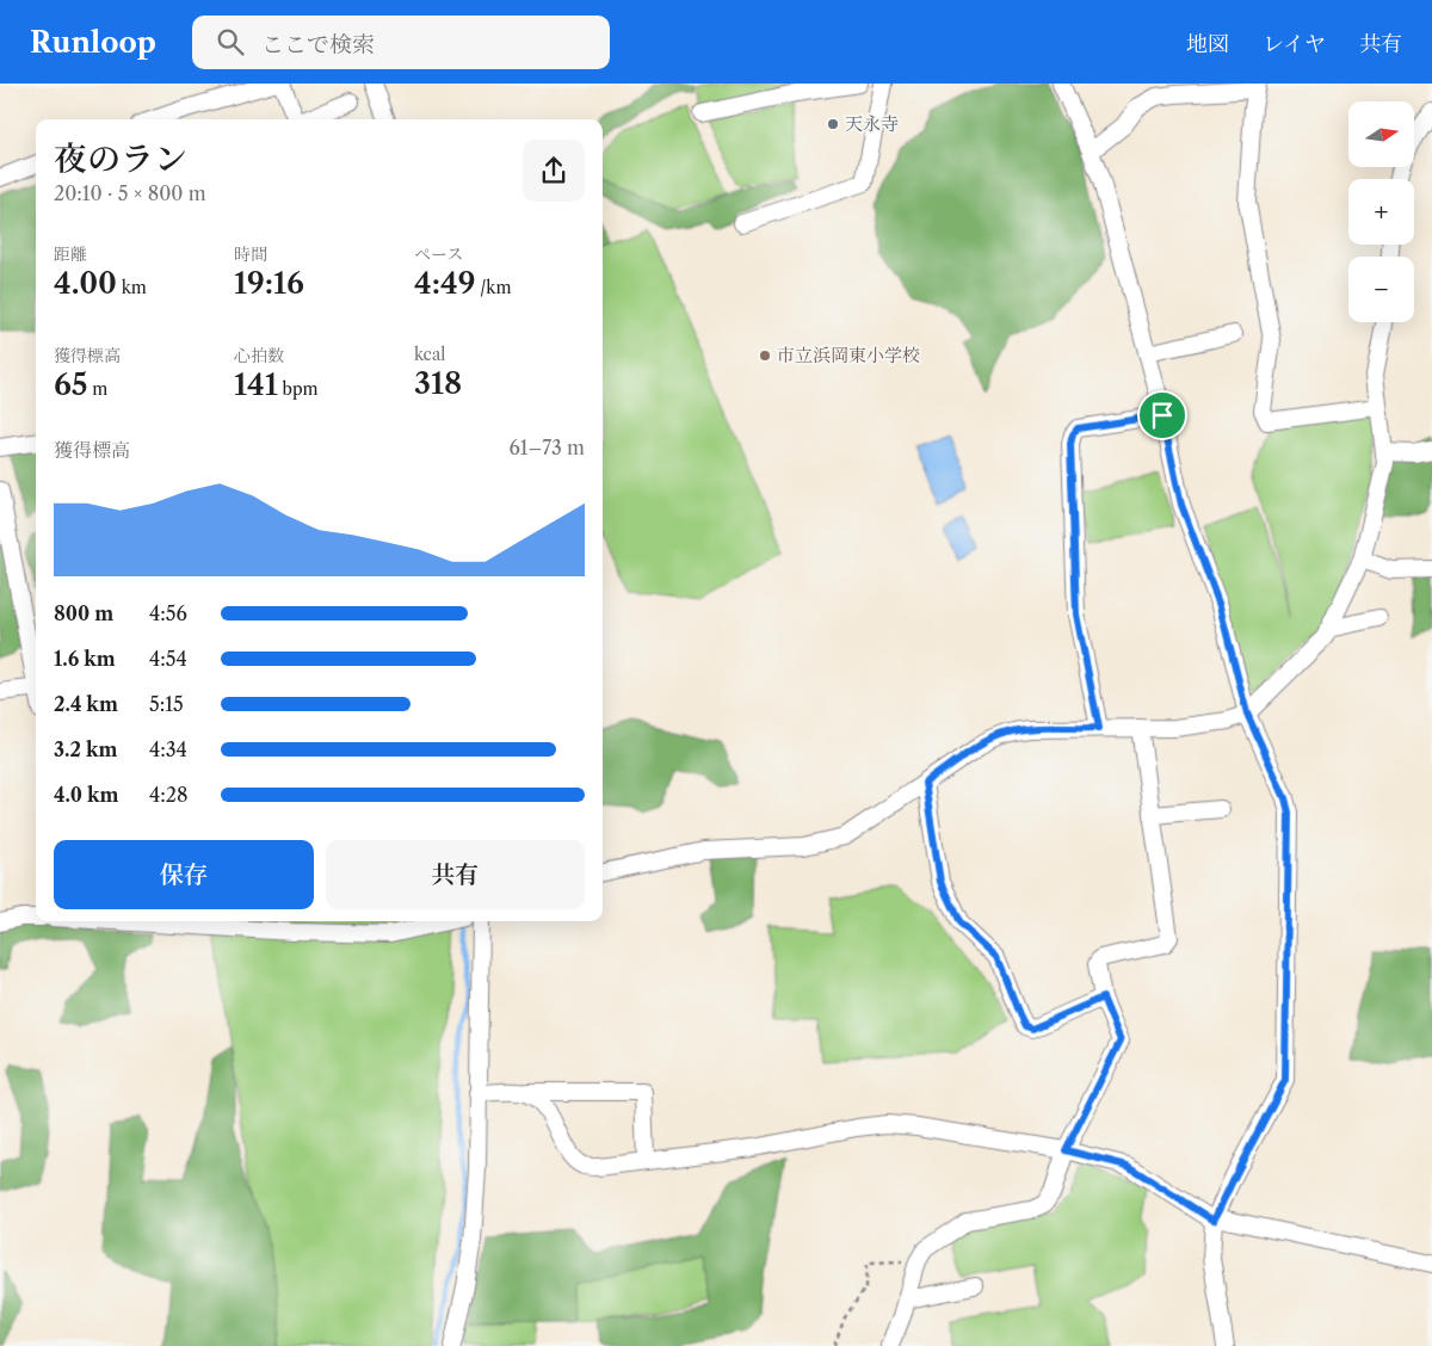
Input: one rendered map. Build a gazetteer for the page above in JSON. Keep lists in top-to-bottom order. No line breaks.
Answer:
{"places":["天永寺","市立浜岡東小学校"],"north":"right","page":{"header":"Runloop","search":"ここで検索","nav":["地図","レイヤ","共有"],"map_buttons":["+","−"],"heading":["夜のラン","20:10 · 5 × 800 m"],"stats":[["距離","4.00 km"],["時間","19:16"],["ペース","4:49 /km"],["獲得標高","65 m"],["心拍数","141 bpm"],["kcal","318"]],"chart":["獲得標高","61–73 m"],"list":[{"name":"800 m","note":"4:56"},{"name":"1.6 km","note":"4:54"},{"name":"2.4 km","note":"5:15"},{"name":"3.2 km","note":"4:34"},{"name":"4.0 km","note":"4:28"}],"buttons":["保存","共有"]}}
